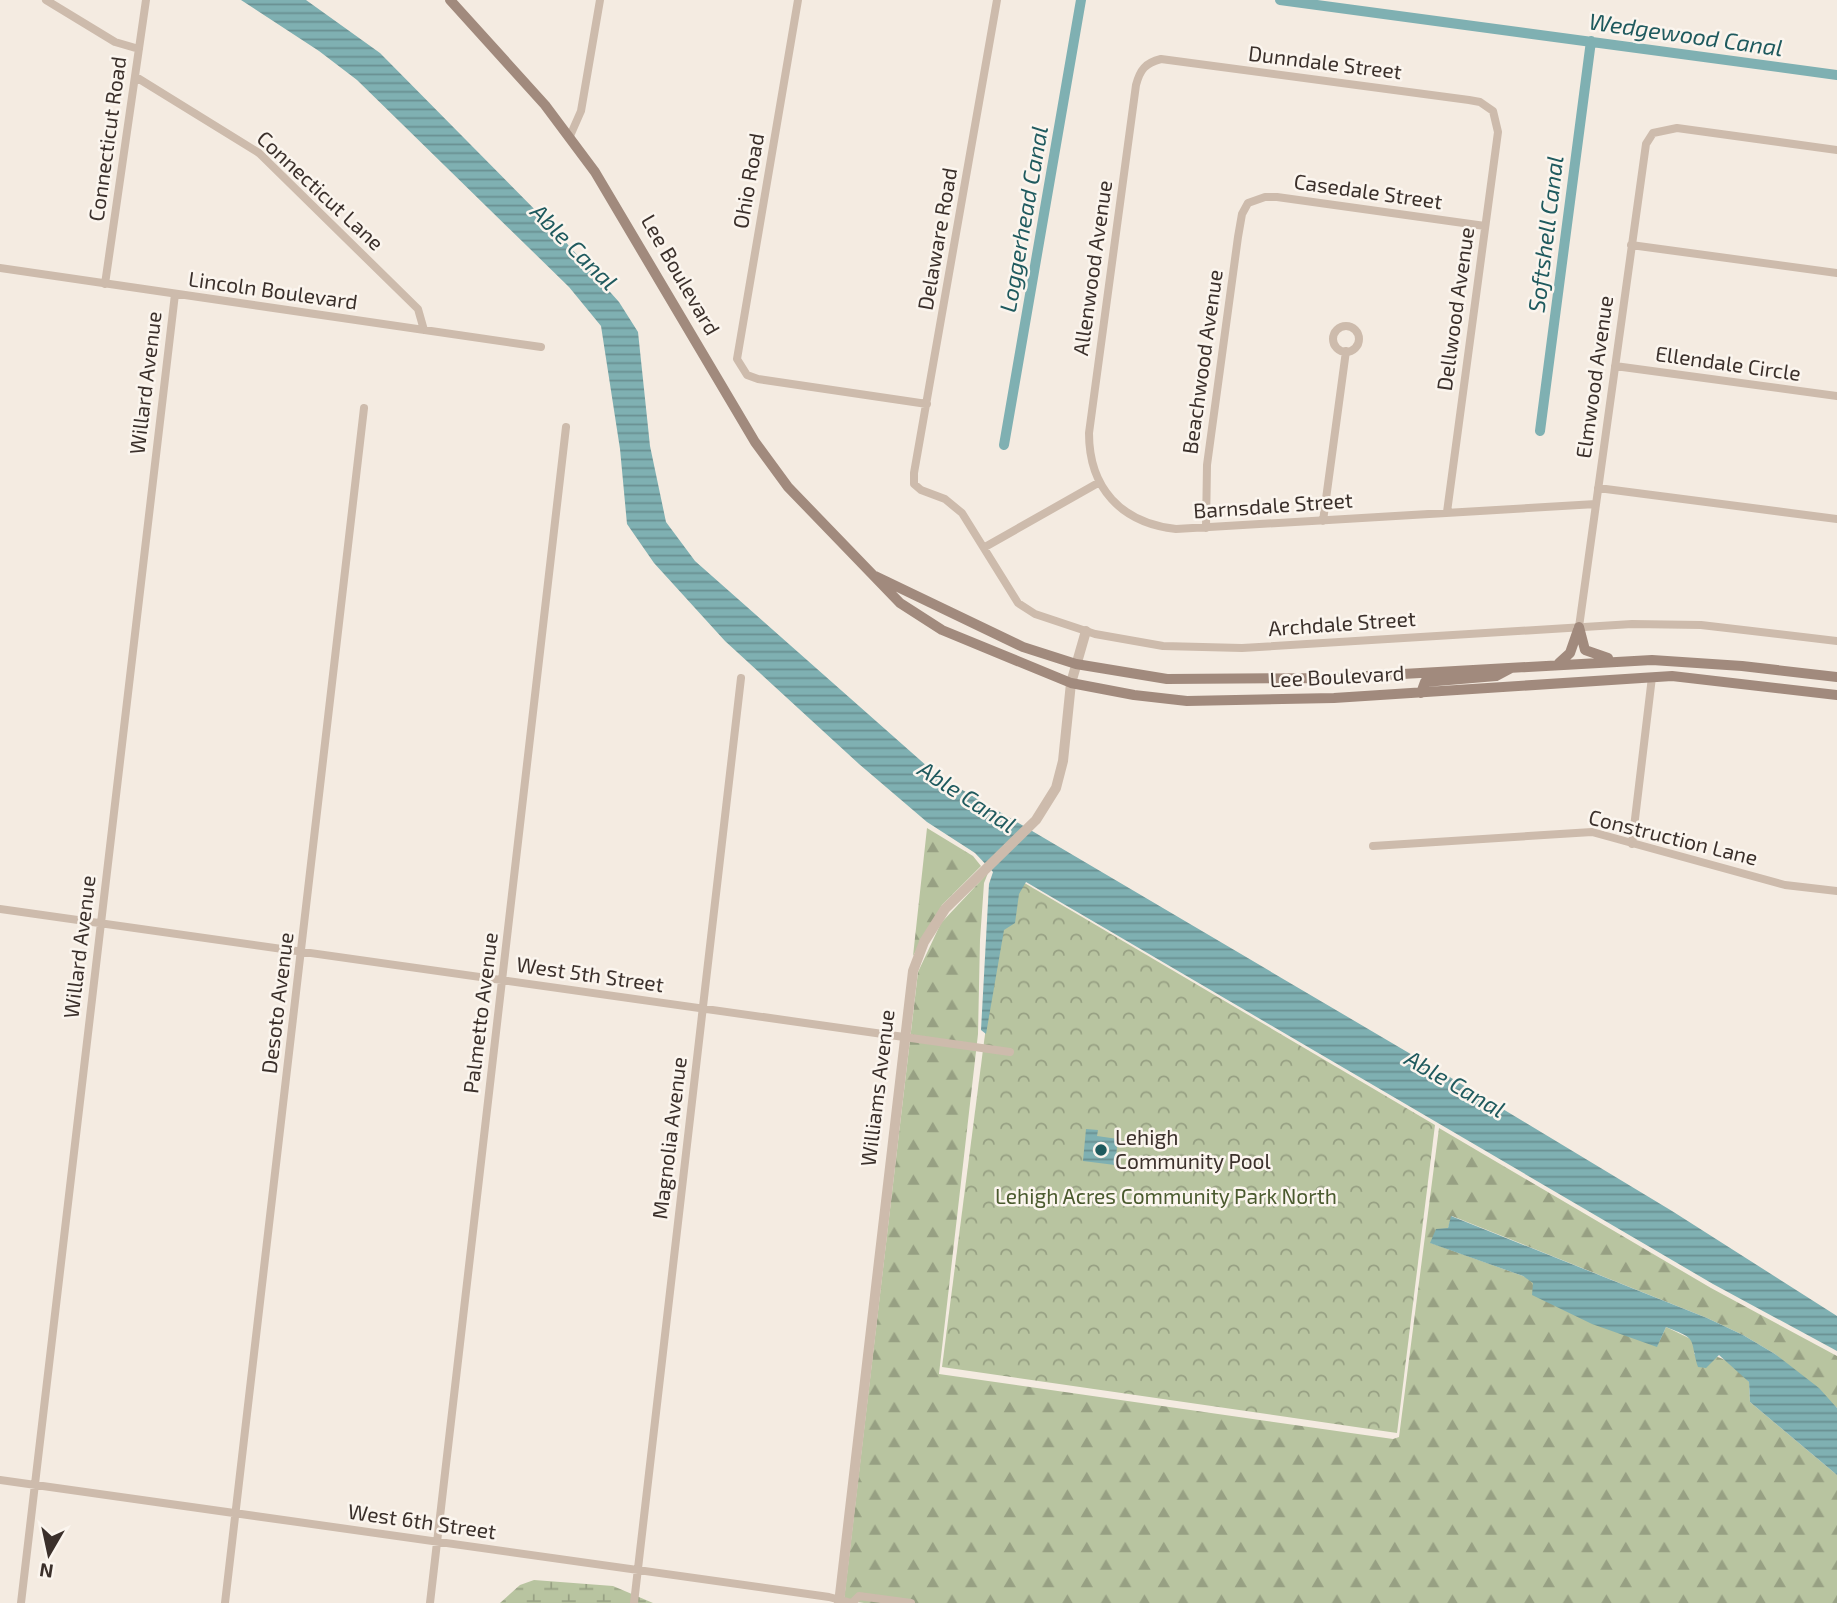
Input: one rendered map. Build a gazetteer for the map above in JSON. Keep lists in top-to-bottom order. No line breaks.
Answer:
{"streets":{"main road":["Lee Boulevard"],"street":["Dunndale Street","Connecticut Road","Ohio Road","Connecticut Lane","Casedale Street","Delaware Road","Allenwood Avenue","Lincoln Boulevard","Dellwood Avenue","Beachwood Avenue","Ellendale Circle","Elmwood Avenue","Willard Avenue","Barnsdale Street","Archdale Street","Construction Lane","West 5th Street","Desoto Avenue","Palmetto Avenue","Williams Avenue","Magnolia Avenue","West 6th Street"]},"crossings":[["Dunndale Street","Allenwood Avenue"],["Dunndale Street","Dellwood Avenue"],["Connecticut Road","Connecticut Lane"],["Connecticut Road","Lincoln Boulevard"],["Ohio Road","Delaware Road"],["Connecticut Lane","Lincoln Boulevard"],["Casedale Street","Dellwood Avenue"],["Casedale Street","Beachwood Avenue"],["Delaware Road","Archdale Street"],["Allenwood Avenue","Barnsdale Street"],["Lee Boulevard","Williams Avenue"],["Lincoln Boulevard","Willard Avenue"],["Dellwood Avenue","Barnsdale Street"],["Beachwood Avenue","Barnsdale Street"],["Ellendale Circle","Elmwood Avenue"],["Elmwood Avenue","Barnsdale Street"],["Elmwood Avenue","Archdale Street"],["Willard Avenue","West 5th Street"],["Willard Avenue","West 6th Street"],["Archdale Street","Williams Avenue"],["West 5th Street","Desoto Avenue"],["West 5th Street","Palmetto Avenue"],["West 5th Street","Williams Avenue"],["West 5th Street","Magnolia Avenue"],["Desoto Avenue","West 6th Street"],["Palmetto Avenue","West 6th Street"],["Williams Avenue","West 6th Street"],["Magnolia Avenue","West 6th Street"]],"water":["Wedgewood Canal","Loggerhead Canal","Softshell Canal","Able Canal"],"parks":["Lehigh Acres Community Park North"],"places":["Lehigh Community Pool"],"north":"bottom"}
